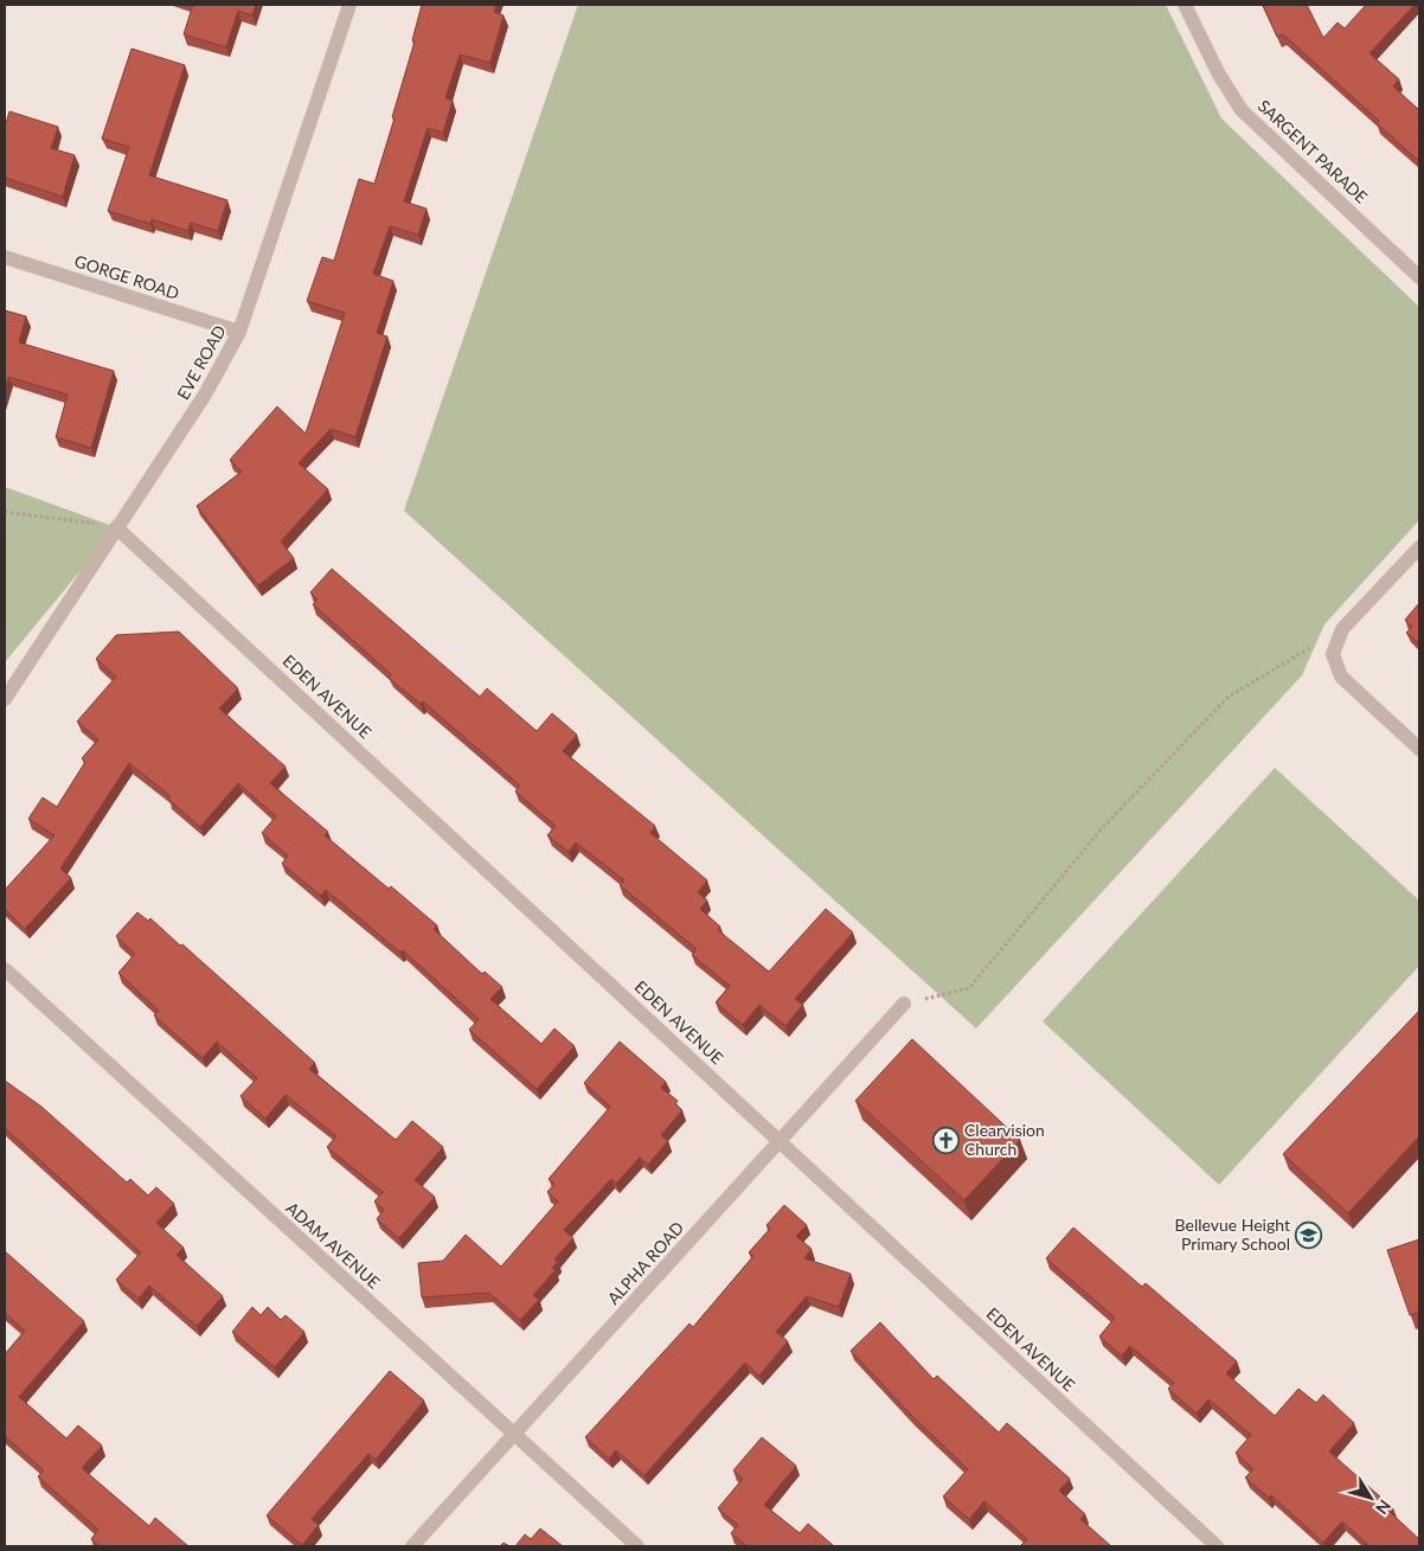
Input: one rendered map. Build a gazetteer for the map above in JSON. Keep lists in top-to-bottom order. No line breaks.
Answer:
{"streets":{"street":["SARGENT PARADE","GORGE ROAD","EVE ROAD","EDEN AVENUE","ADAM AVENUE","ALPHA ROAD"]},"crossings":[["GORGE ROAD","EVE ROAD"],["EVE ROAD","EDEN AVENUE"],["EDEN AVENUE","ALPHA ROAD"],["ADAM AVENUE","ALPHA ROAD"]],"places":{"church":["Clearvision Church"],"school or university":["Bellevue Height Primary School"]},"north":"bottom right"}
